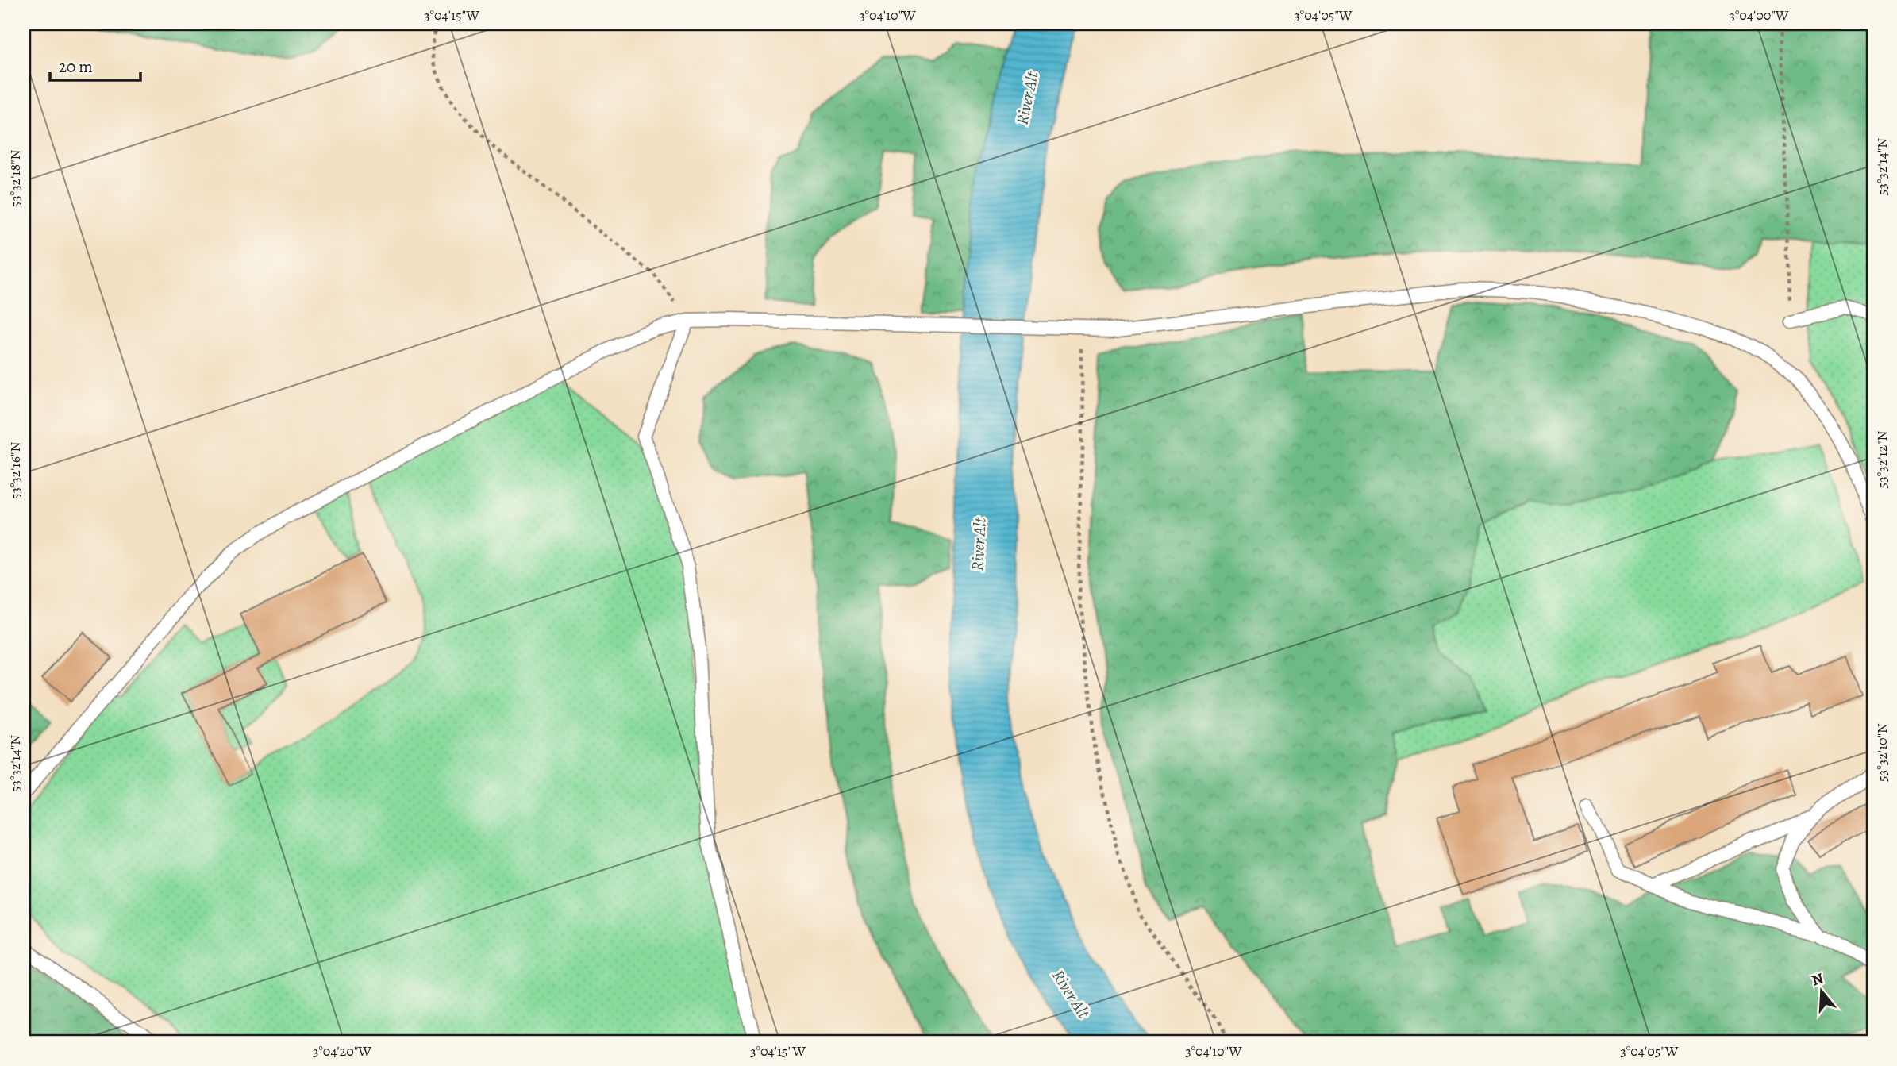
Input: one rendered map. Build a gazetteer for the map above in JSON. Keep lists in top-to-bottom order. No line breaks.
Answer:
{"water":["River Alt"],"scale_bar":"20 m","north":"top","coordinates":["3°04'15\"W","3°04'10\"W","3°04'05\"W","3°04'00\"W","53°32'14\"N","53°32'18\"N","53°32'12\"N","53°32'16\"N","53°32'10\"N","3°04'20\"W"]}
